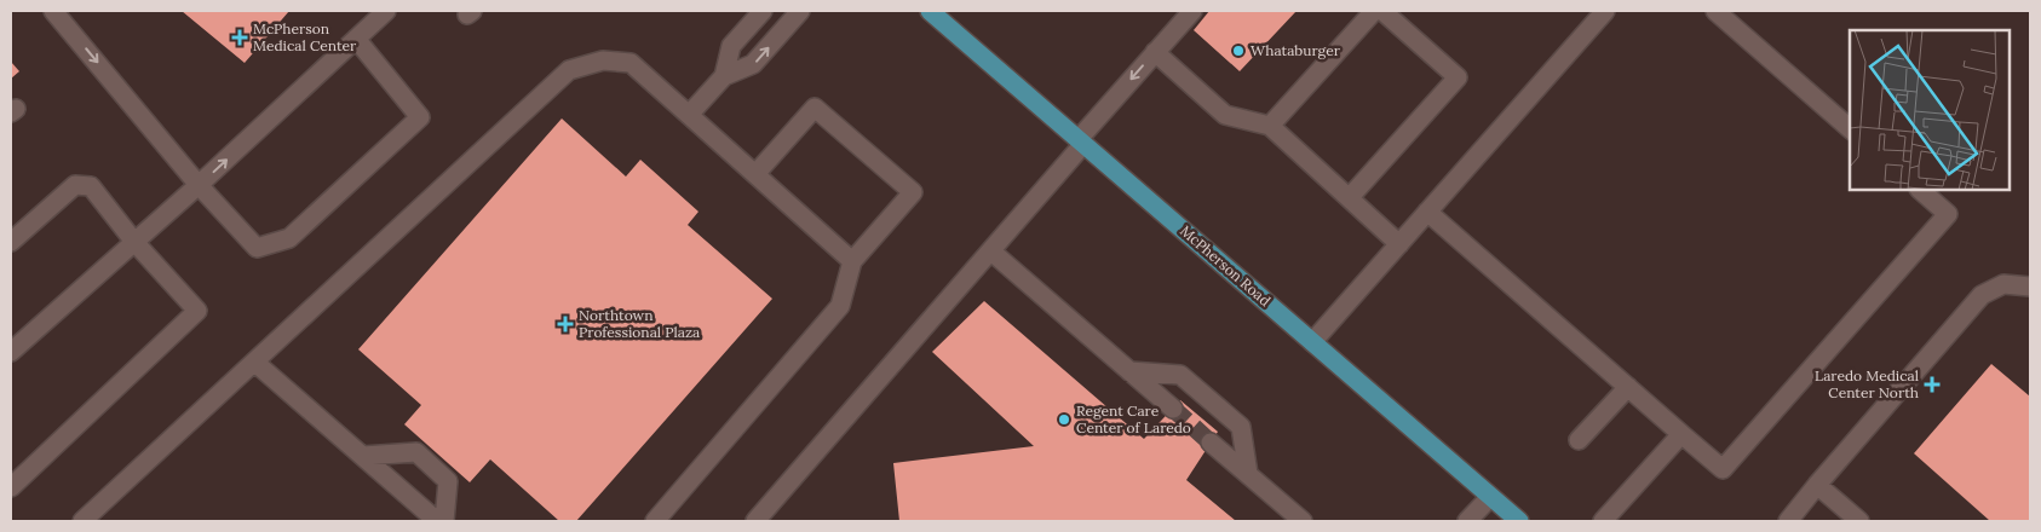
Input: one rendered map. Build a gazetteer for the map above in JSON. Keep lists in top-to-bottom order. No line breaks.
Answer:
{"streets":{"main road":["McPherson Road"]},"places":{"health":["McPherson Medical Center","Northtown Professional Plaza","Laredo Medical Center North"],"other":["Whataburger","Regent Care Center of Laredo"]}}
